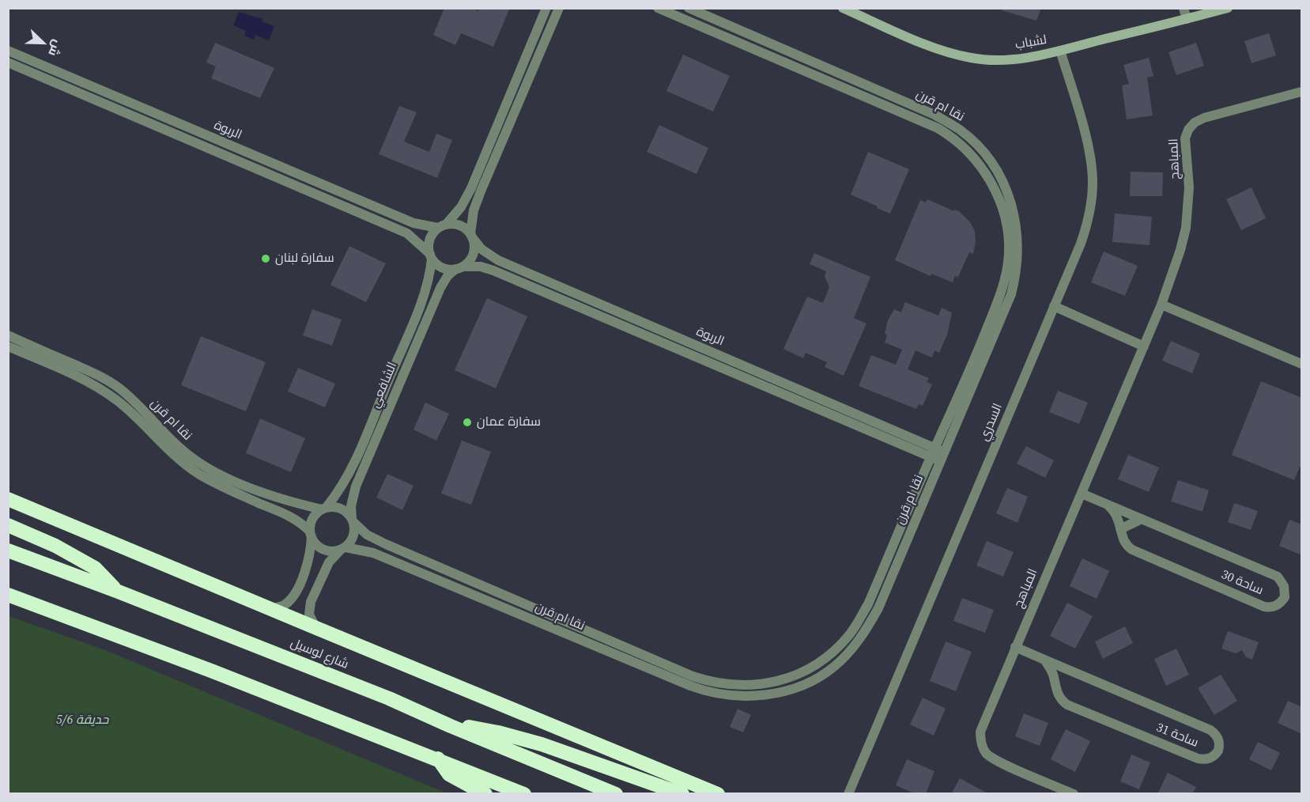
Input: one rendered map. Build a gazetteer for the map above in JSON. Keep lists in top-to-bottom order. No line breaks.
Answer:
{"streets":{"highway":["شارع لوسيل"],"street":["لشباب","نقا ام قرن","الربوة","المباهج","الشافعي","السدري","ساحة 30","ساحة 31"]},"crossings":[["لشباب","السدري"],["نقا ام قرن","الربوة"],["نقا ام قرن","الشافعي"],["الربوة","الشافعي"],["المباهج","ساحة 30"],["المباهج","ساحة 31"]],"parks":["حديقة 5/6"],"places":["سفارة لبنان","سفارة عمان"],"north":"bottom right"}
